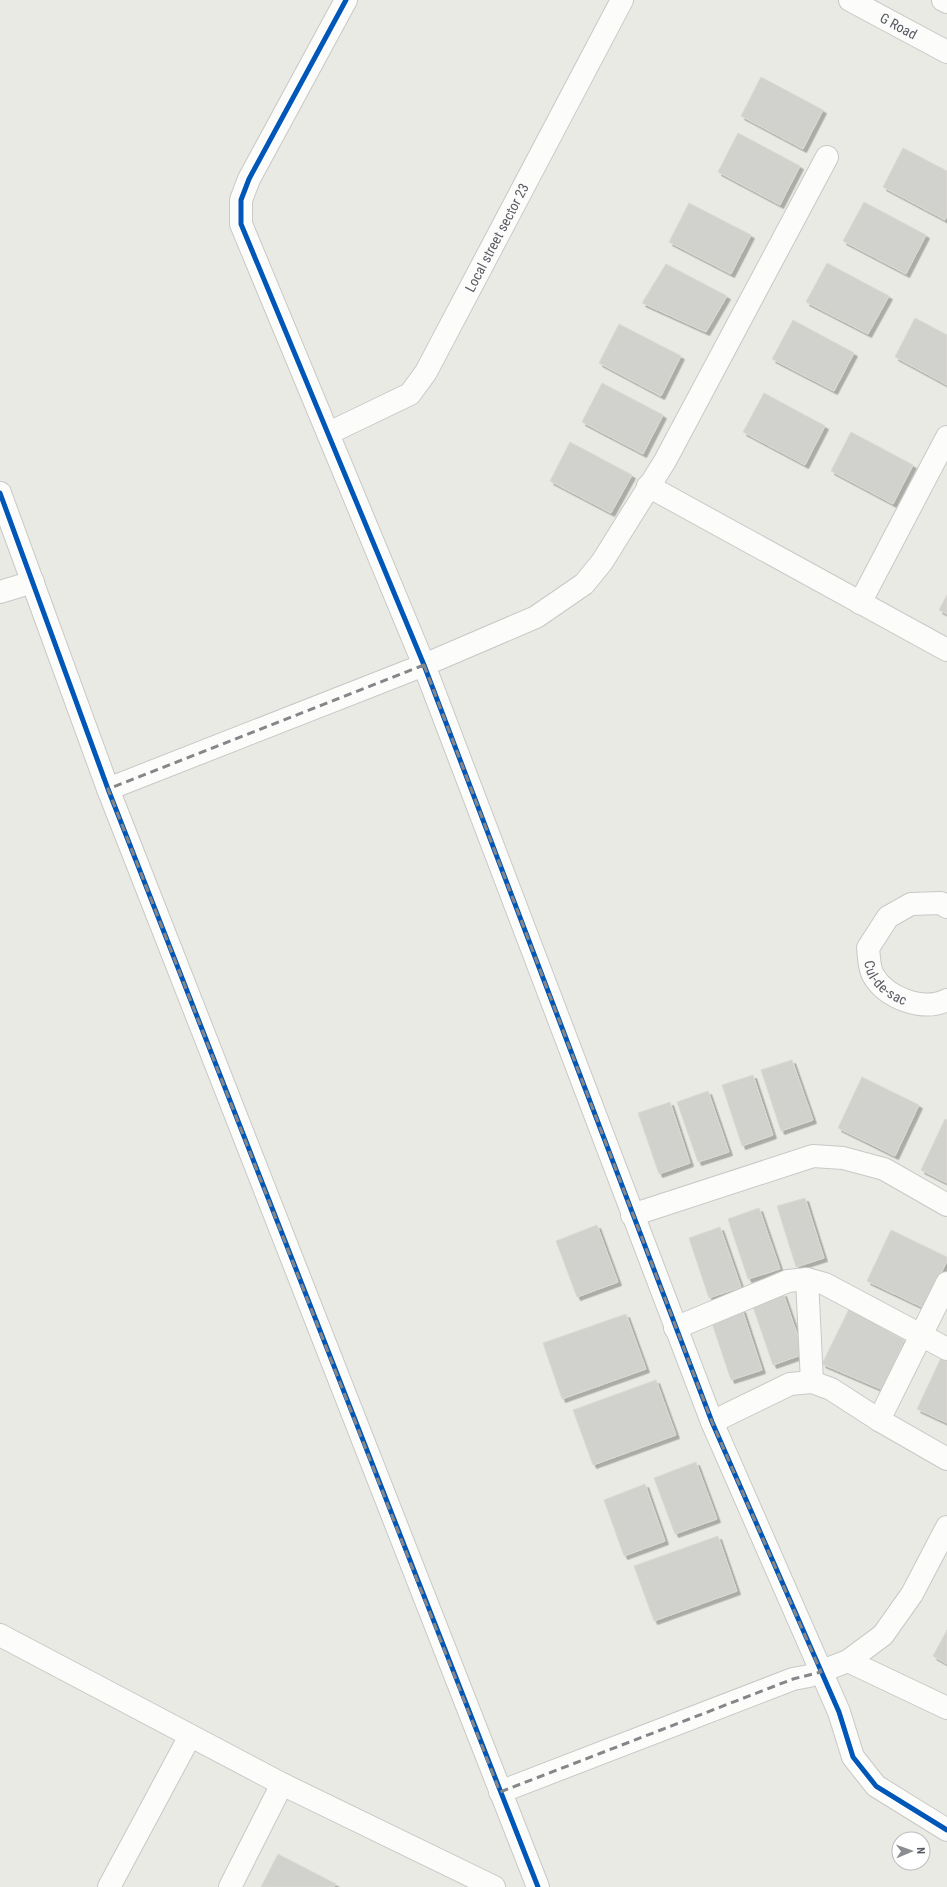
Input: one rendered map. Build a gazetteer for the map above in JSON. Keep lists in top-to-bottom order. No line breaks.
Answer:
{"streets":{"street":["G Road","Local street sector 23","Cul-de-sac"]},"north":"right"}
